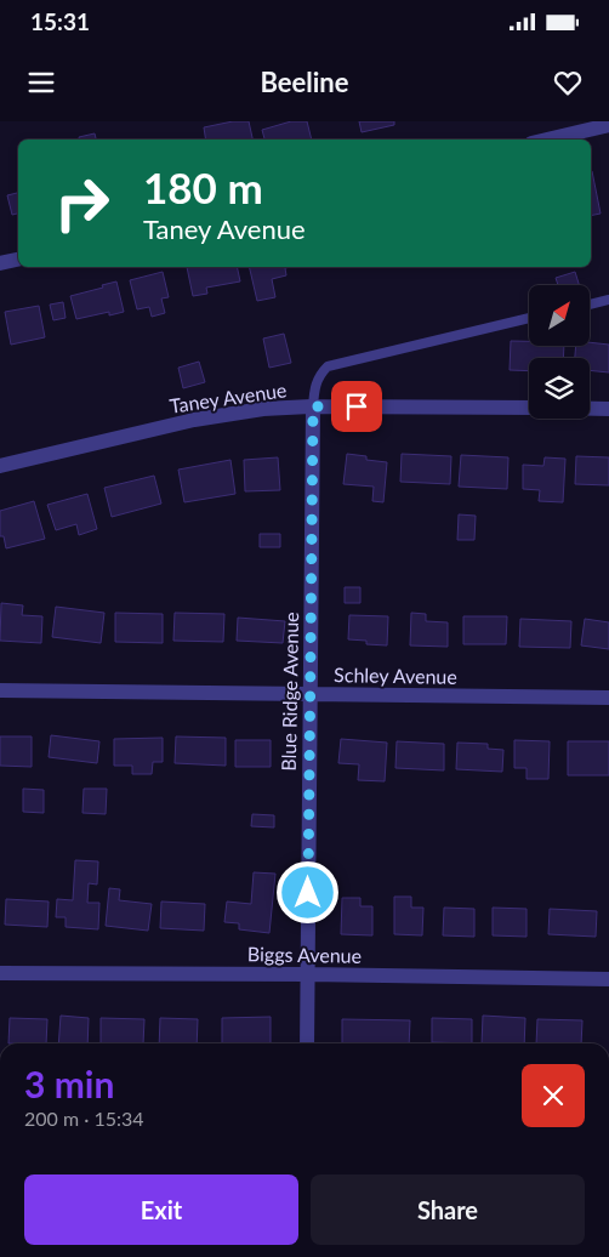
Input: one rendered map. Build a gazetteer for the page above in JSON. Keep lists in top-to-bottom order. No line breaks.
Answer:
{"streets":{"street":["Taney Avenue","Schley Avenue","Blue Ridge Avenue","Biggs Avenue"]},"crossings":[["Taney Avenue","Blue Ridge Avenue"],["Schley Avenue","Blue Ridge Avenue"],["Blue Ridge Avenue","Biggs Avenue"]],"north":"top right","page":{"status":"15:31","header":"Beeline","turn":["180 m","Taney Avenue"],"heading":["3 min","200 m · 15:34"],"buttons":["Exit","Share"]}}
